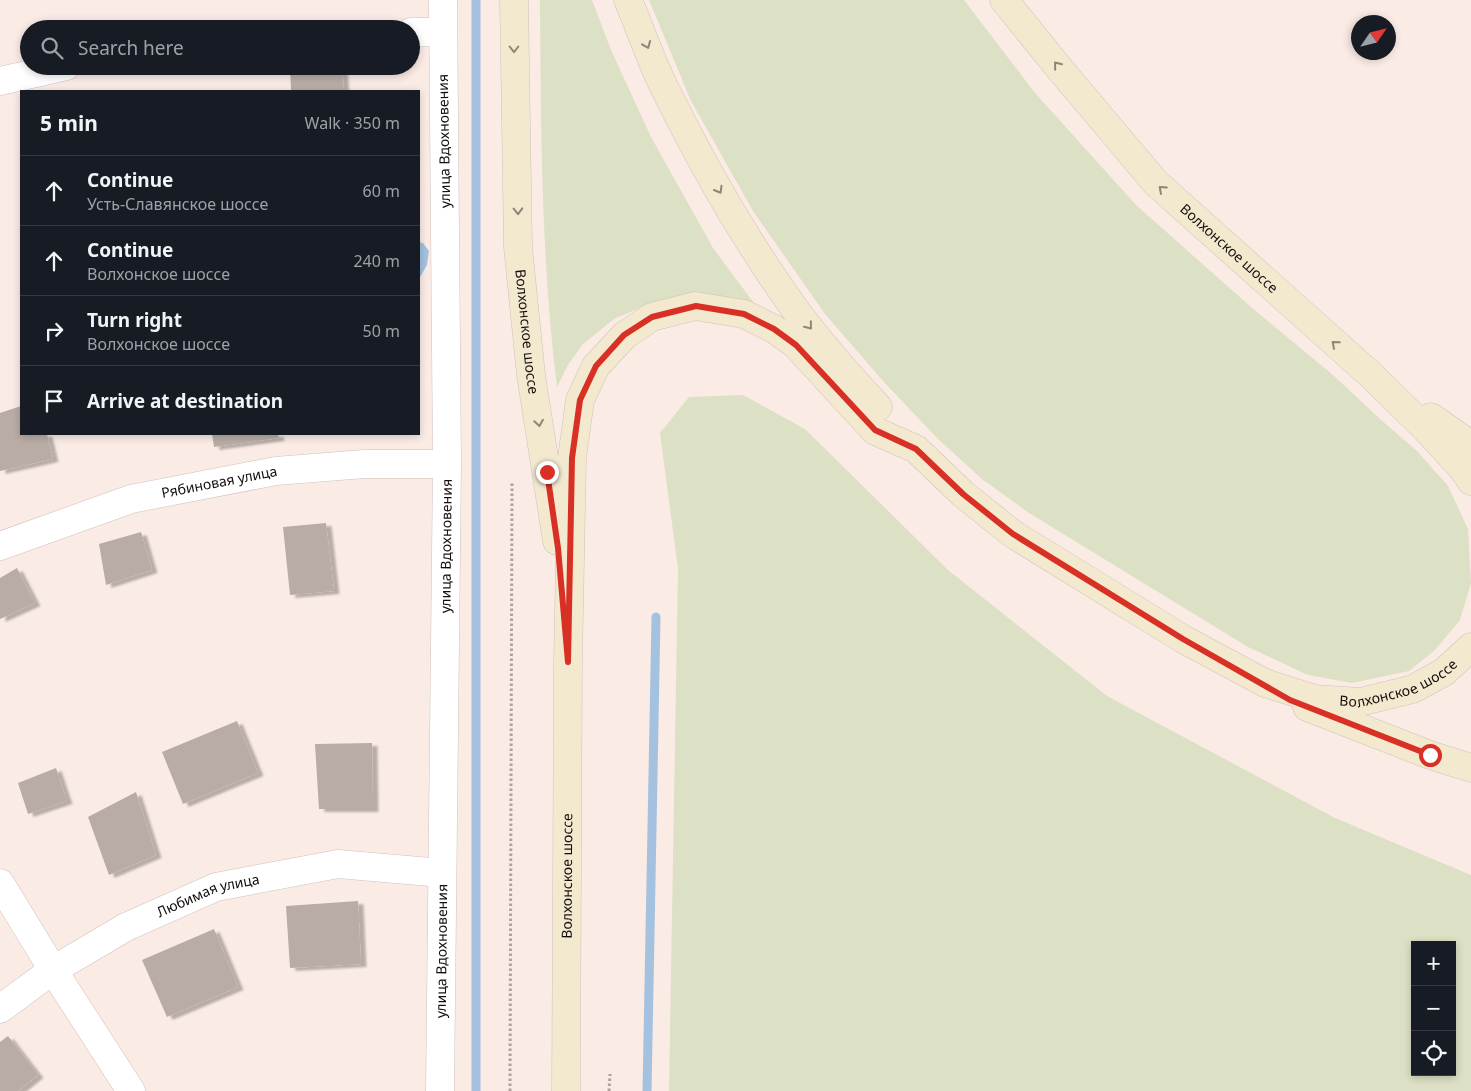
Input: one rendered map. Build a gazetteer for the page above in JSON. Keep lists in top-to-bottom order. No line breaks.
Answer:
{"streets":{"main road":["Волхонское шоссе"],"street":["улица Вдохновения","Рябиновая улица","Любимая улица"]},"crossings":[["улица Вдохновения","Рябиновая улица"],["улица Вдохновения","Любимая улица"]],"north":"top right","page":{"search":"Search here","heading":["5 min","Walk · 350 m"],"list":[["Continue","Усть-Славянское шоссе","60 m"],["Continue","Волхонское шоссе","240 m"],["Turn right","Волхонское шоссе","50 m"],"Arrive at destination"],"map_buttons":["+","−"]}}
